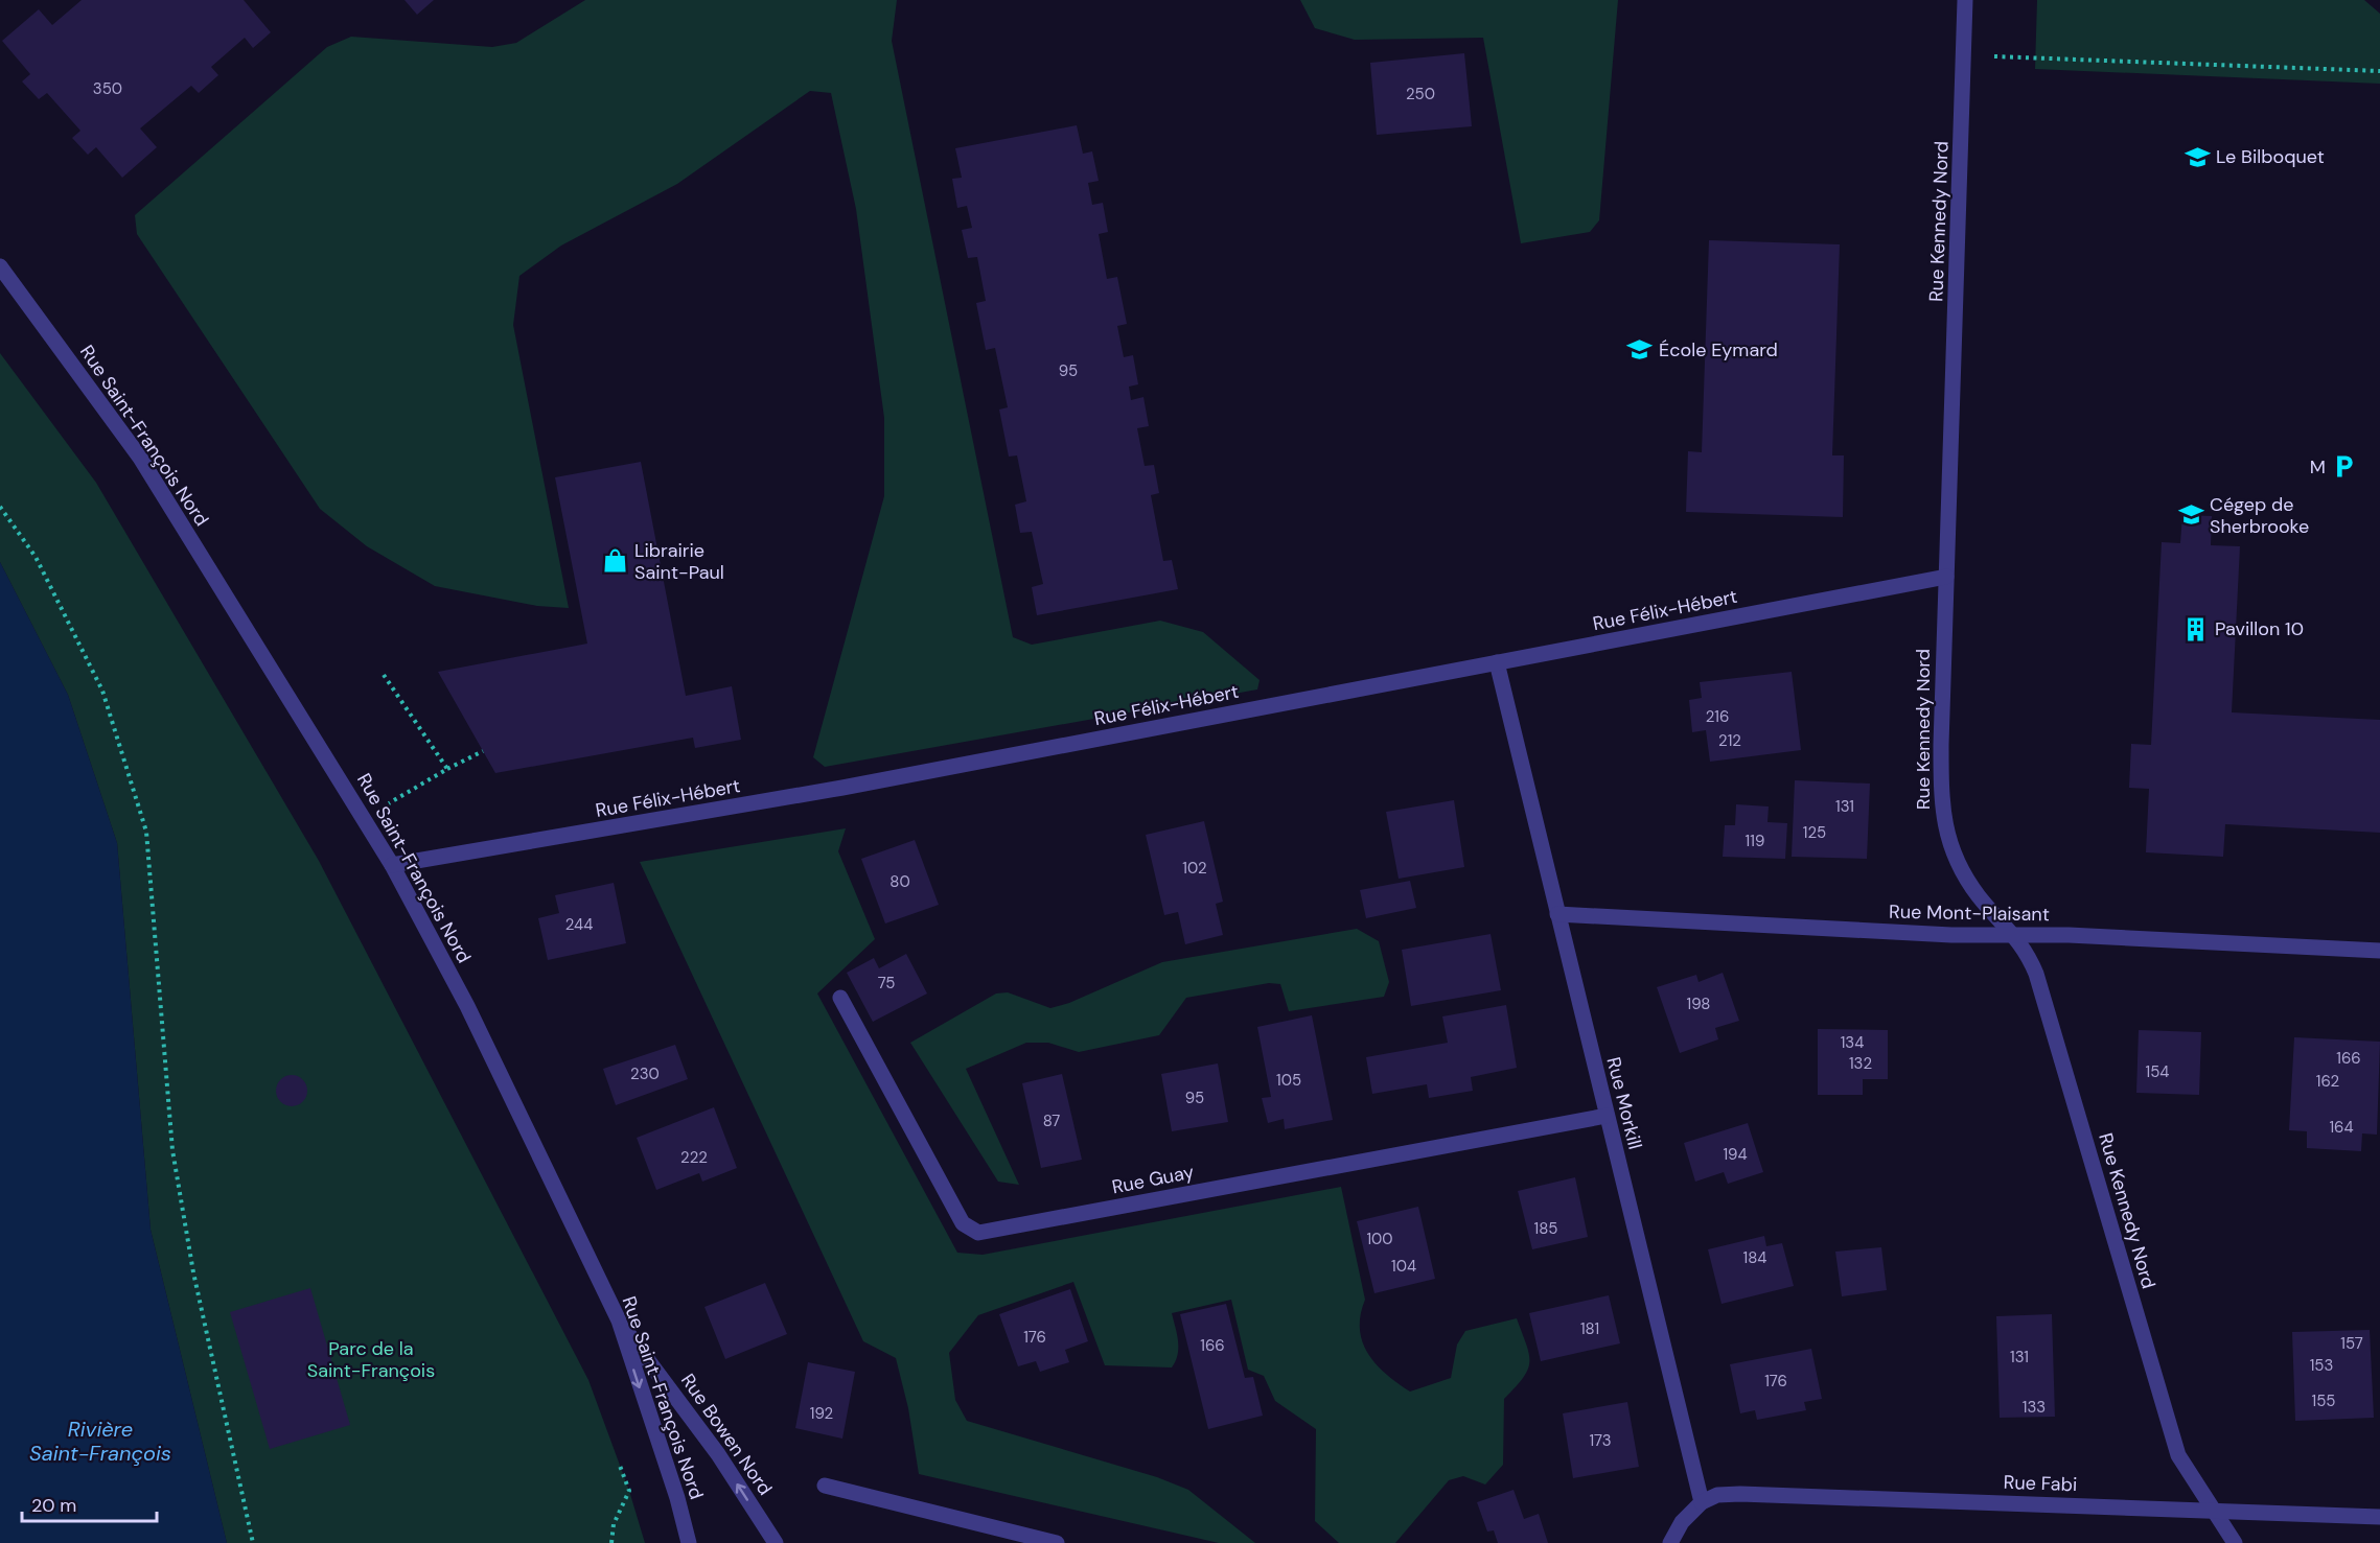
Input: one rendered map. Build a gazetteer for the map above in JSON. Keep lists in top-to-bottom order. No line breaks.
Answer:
{"streets":{"street":["Rue Kennedy Nord","Rue Saint-François Nord","Rue Félix-Hébert","Rue Mont-Plaisant","Rue Morkill","Rue Guay","Rue Bowen Nord","Rue Fabi"]},"crossings":[["Rue Kennedy Nord","Rue Félix-Hébert"],["Rue Kennedy Nord","Rue Mont-Plaisant"],["Rue Kennedy Nord","Rue Fabi"],["Rue Saint-François Nord","Rue Félix-Hébert"],["Rue Saint-François Nord","Rue Bowen Nord"],["Rue Félix-Hébert","Rue Morkill"],["Rue Mont-Plaisant","Rue Morkill"],["Rue Morkill","Rue Guay"],["Rue Morkill","Rue Fabi"]],"one_way":["Rue Bowen Nord"],"water":["Rivière Saint-François"],"parks":["Parc de la Saint-François"],"places":{"school or university":["Le Bilboquet","École Eymard","Cégep de Sherbrooke"],"parking":["M"],"shop":["Librairie Saint-Paul"],"building":["Pavillon 10"]},"house_numbers":["350","250","95","216","212","131","125","119","102","80","244","75","198","134","166","132","154","230","105","162","95","87","164","194","222","185","100","184","104","181","176","157","166","131","153","176","155","133","192","173"],"scale_bar":"20 m"}
